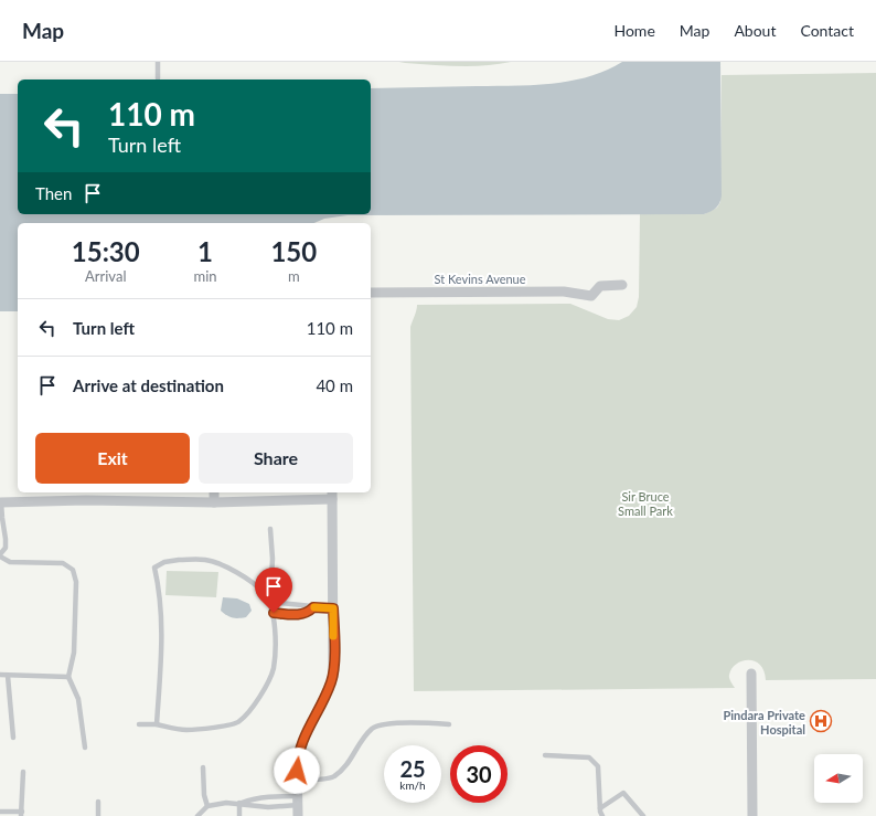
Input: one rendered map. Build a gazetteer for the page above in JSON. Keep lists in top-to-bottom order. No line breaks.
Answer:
{"streets":{"street":["St Kevins Avenue"]},"parks":["Sir Bruce Small Park"],"places":{"hospital":["Pindara Private Hospital"]},"north":"left","page":{"header":"Map","nav":["Home","Map","About","Contact"],"turn":["110 m","Turn left"],"then":"Then","eta":["15:30","Arrival","1","min","150","m"],"list":[{"name":"Turn left","value":"110 m"},{"name":"Arrive at destination","value":"40 m"}],"buttons":["Exit","Share"],"speed":"25 km/h","limit":"30"}}
